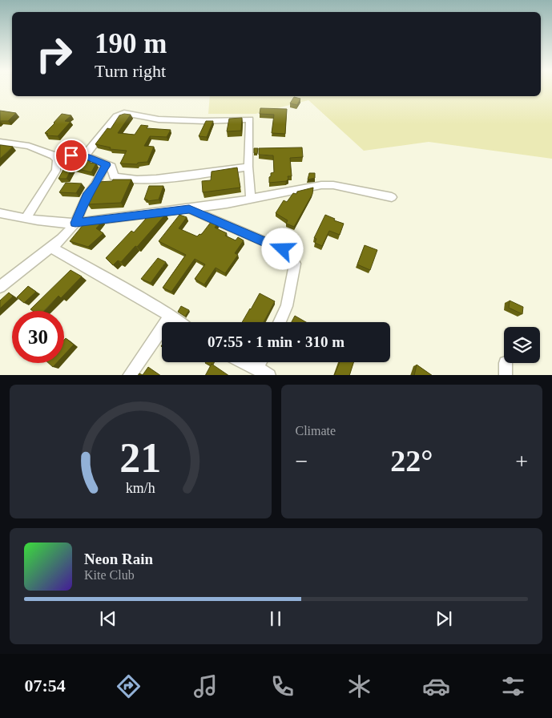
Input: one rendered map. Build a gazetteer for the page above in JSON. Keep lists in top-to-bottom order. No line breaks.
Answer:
{"page":{"turn":["190 m","Turn right"],"limit":"30","trip":"07:55 · 1 min · 310 m","tile":"Climate","heat":["−","22°","+"],"song":["Neon Rain","Kite Club"],"tabs":"07:54","gauge":["21","km/h"]}}
